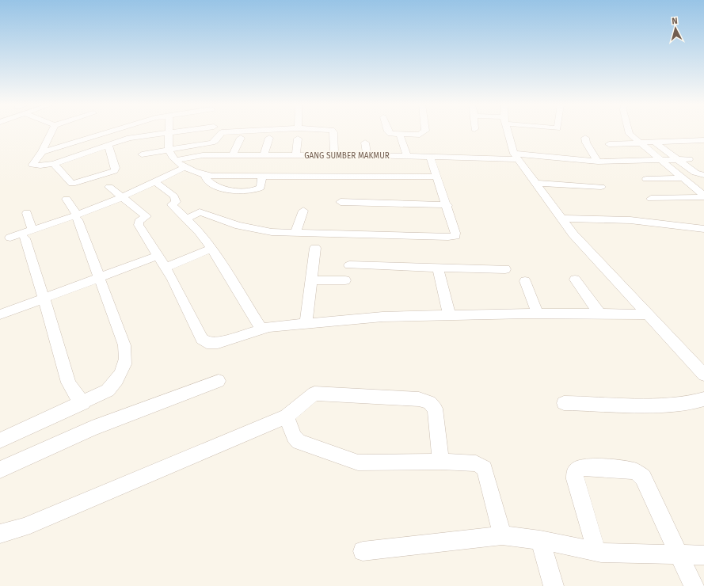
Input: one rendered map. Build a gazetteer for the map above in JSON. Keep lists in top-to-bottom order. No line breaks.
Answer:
{"streets":{"street":["GANG SUMBER MAKMUR"]},"north":"top"}
